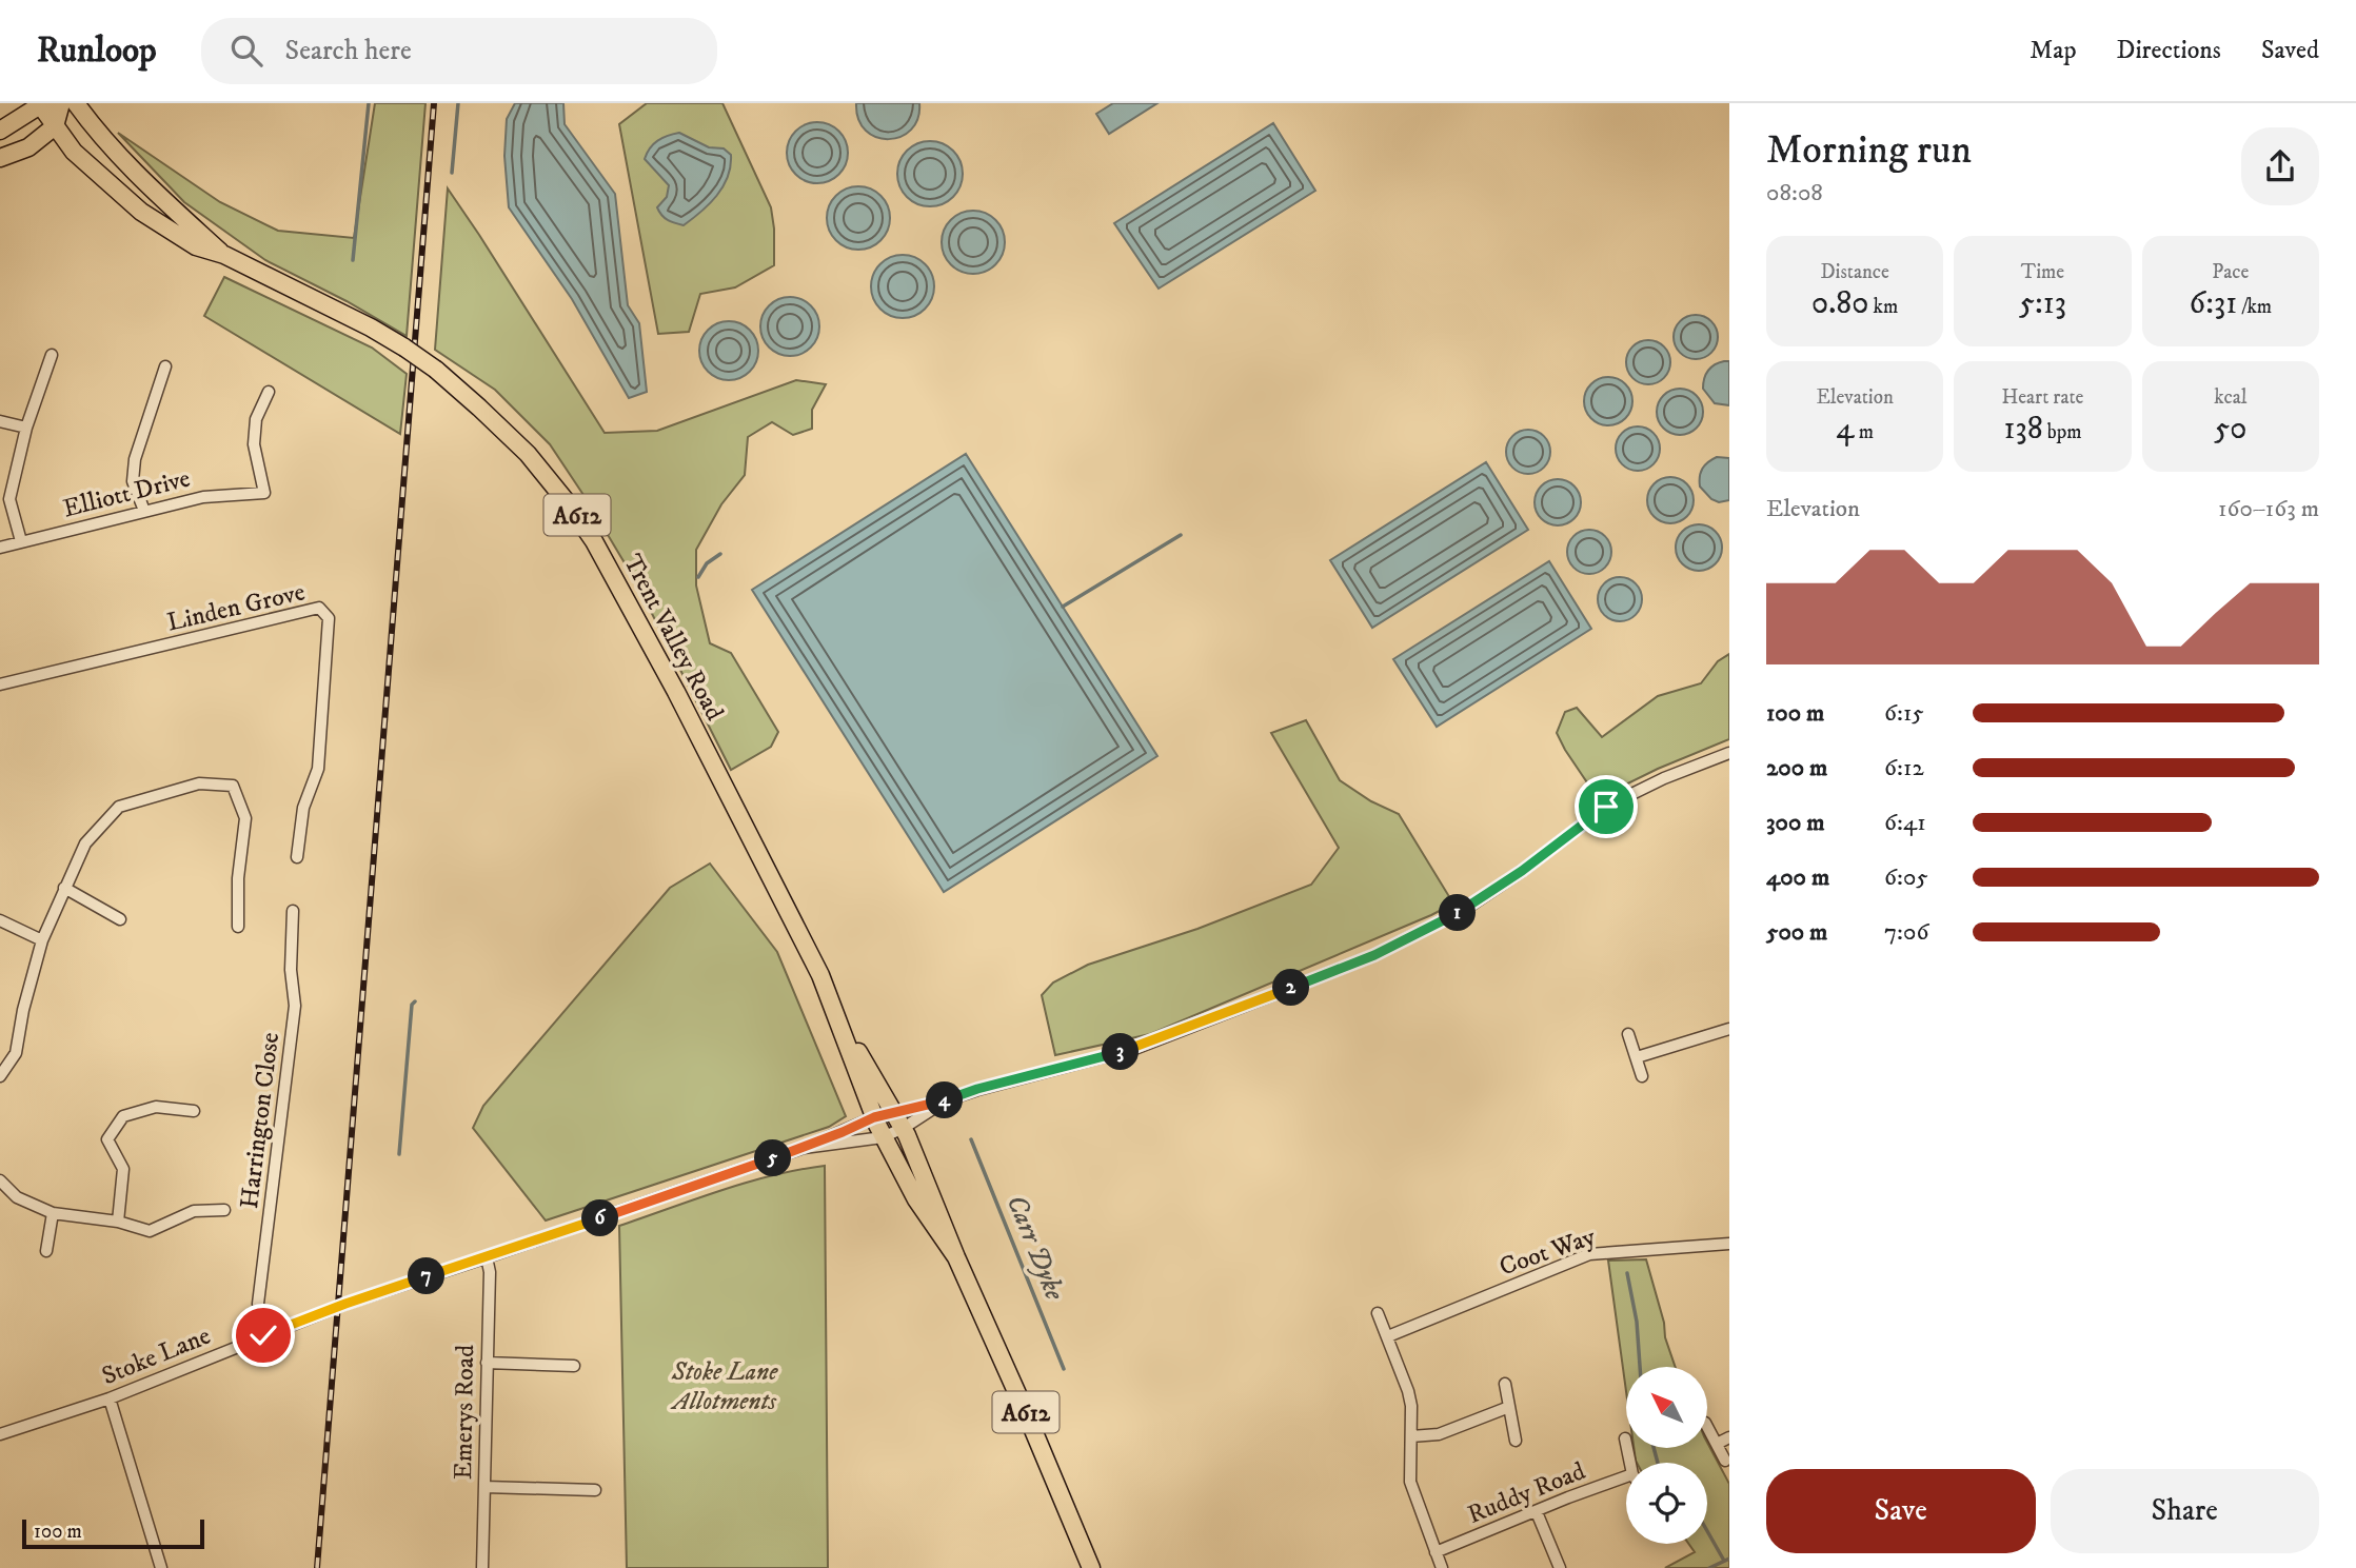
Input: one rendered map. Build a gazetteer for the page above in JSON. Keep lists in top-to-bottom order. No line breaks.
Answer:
{"streets":{"main road":["A612","Trent Valley Road"],"street":["Elliott Drive","Linden Grove","Harrington Close","Coot Way","Stoke Lane","Emerys Road","Ruddy Road"]},"crossings":[["Harrington Close","Stoke Lane"],["Stoke Lane","Emerys Road"]],"water":["Carr Dyke"],"parks":["Stoke Lane Allotments"],"scale_bar":"100 m","north":"top left","page":{"header":"Runloop","search":"Search here","nav":["Map","Directions","Saved"],"heading":["Morning run","08:08"],"stats":[["Distance","0.80 km"],["Time","5:13"],["Pace","6:31 /km"],["Elevation","4 m"],["Heart rate","138 bpm"],["kcal","50"]],"chart":["Elevation","160–163 m"],"list":[{"name":"100 m","note":"6:15"},{"name":"200 m","note":"6:12"},{"name":"300 m","note":"6:41"},{"name":"400 m","note":"6:05"},{"name":"500 m","note":"7:06"}],"pins":["1","2","3","4","5","6","7"],"buttons":["Save","Share"],"scale":"100 m"}}
